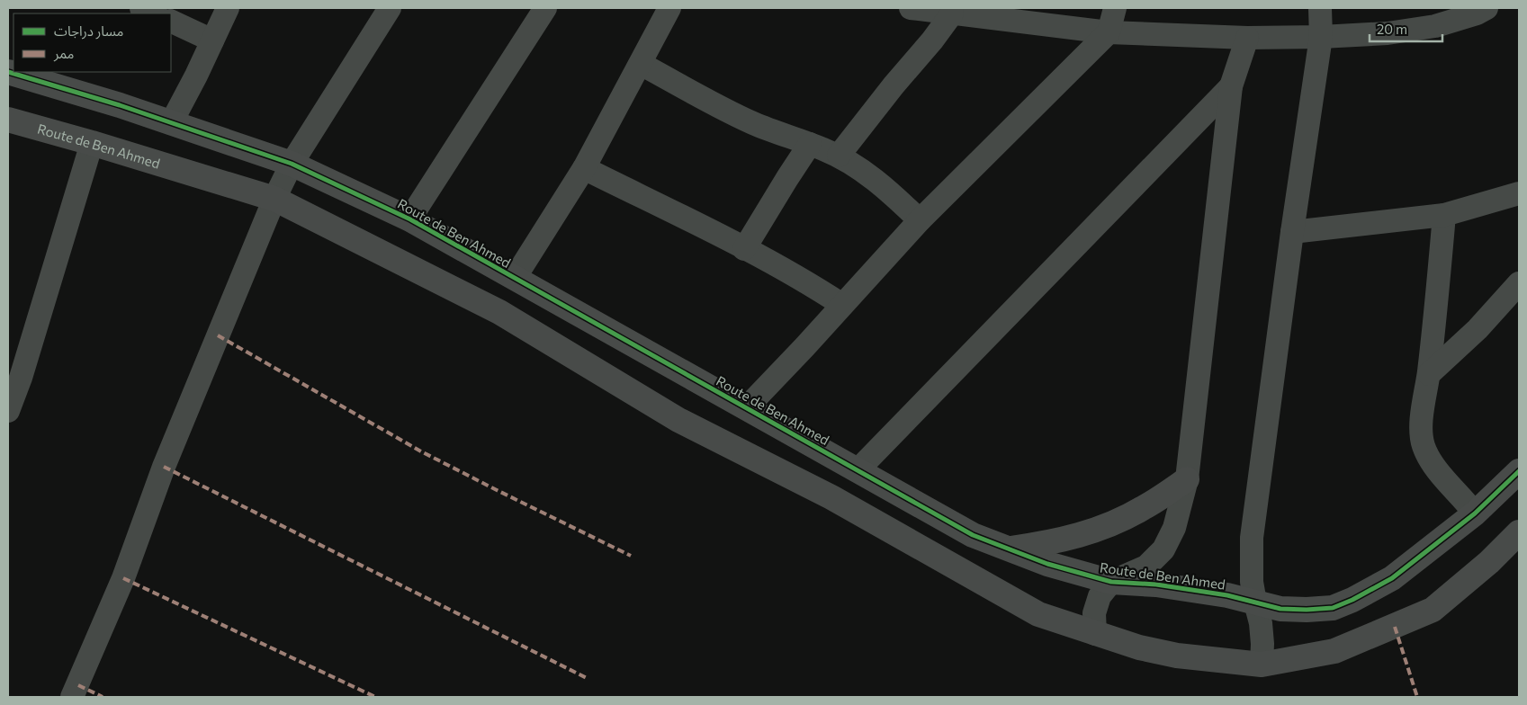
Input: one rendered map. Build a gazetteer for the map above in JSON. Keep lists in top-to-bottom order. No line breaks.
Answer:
{"streets":{"street":["Route de Ben Ahmed"]},"legend":["مسار دراجات","ممر"],"scale_bar":"20 m"}
